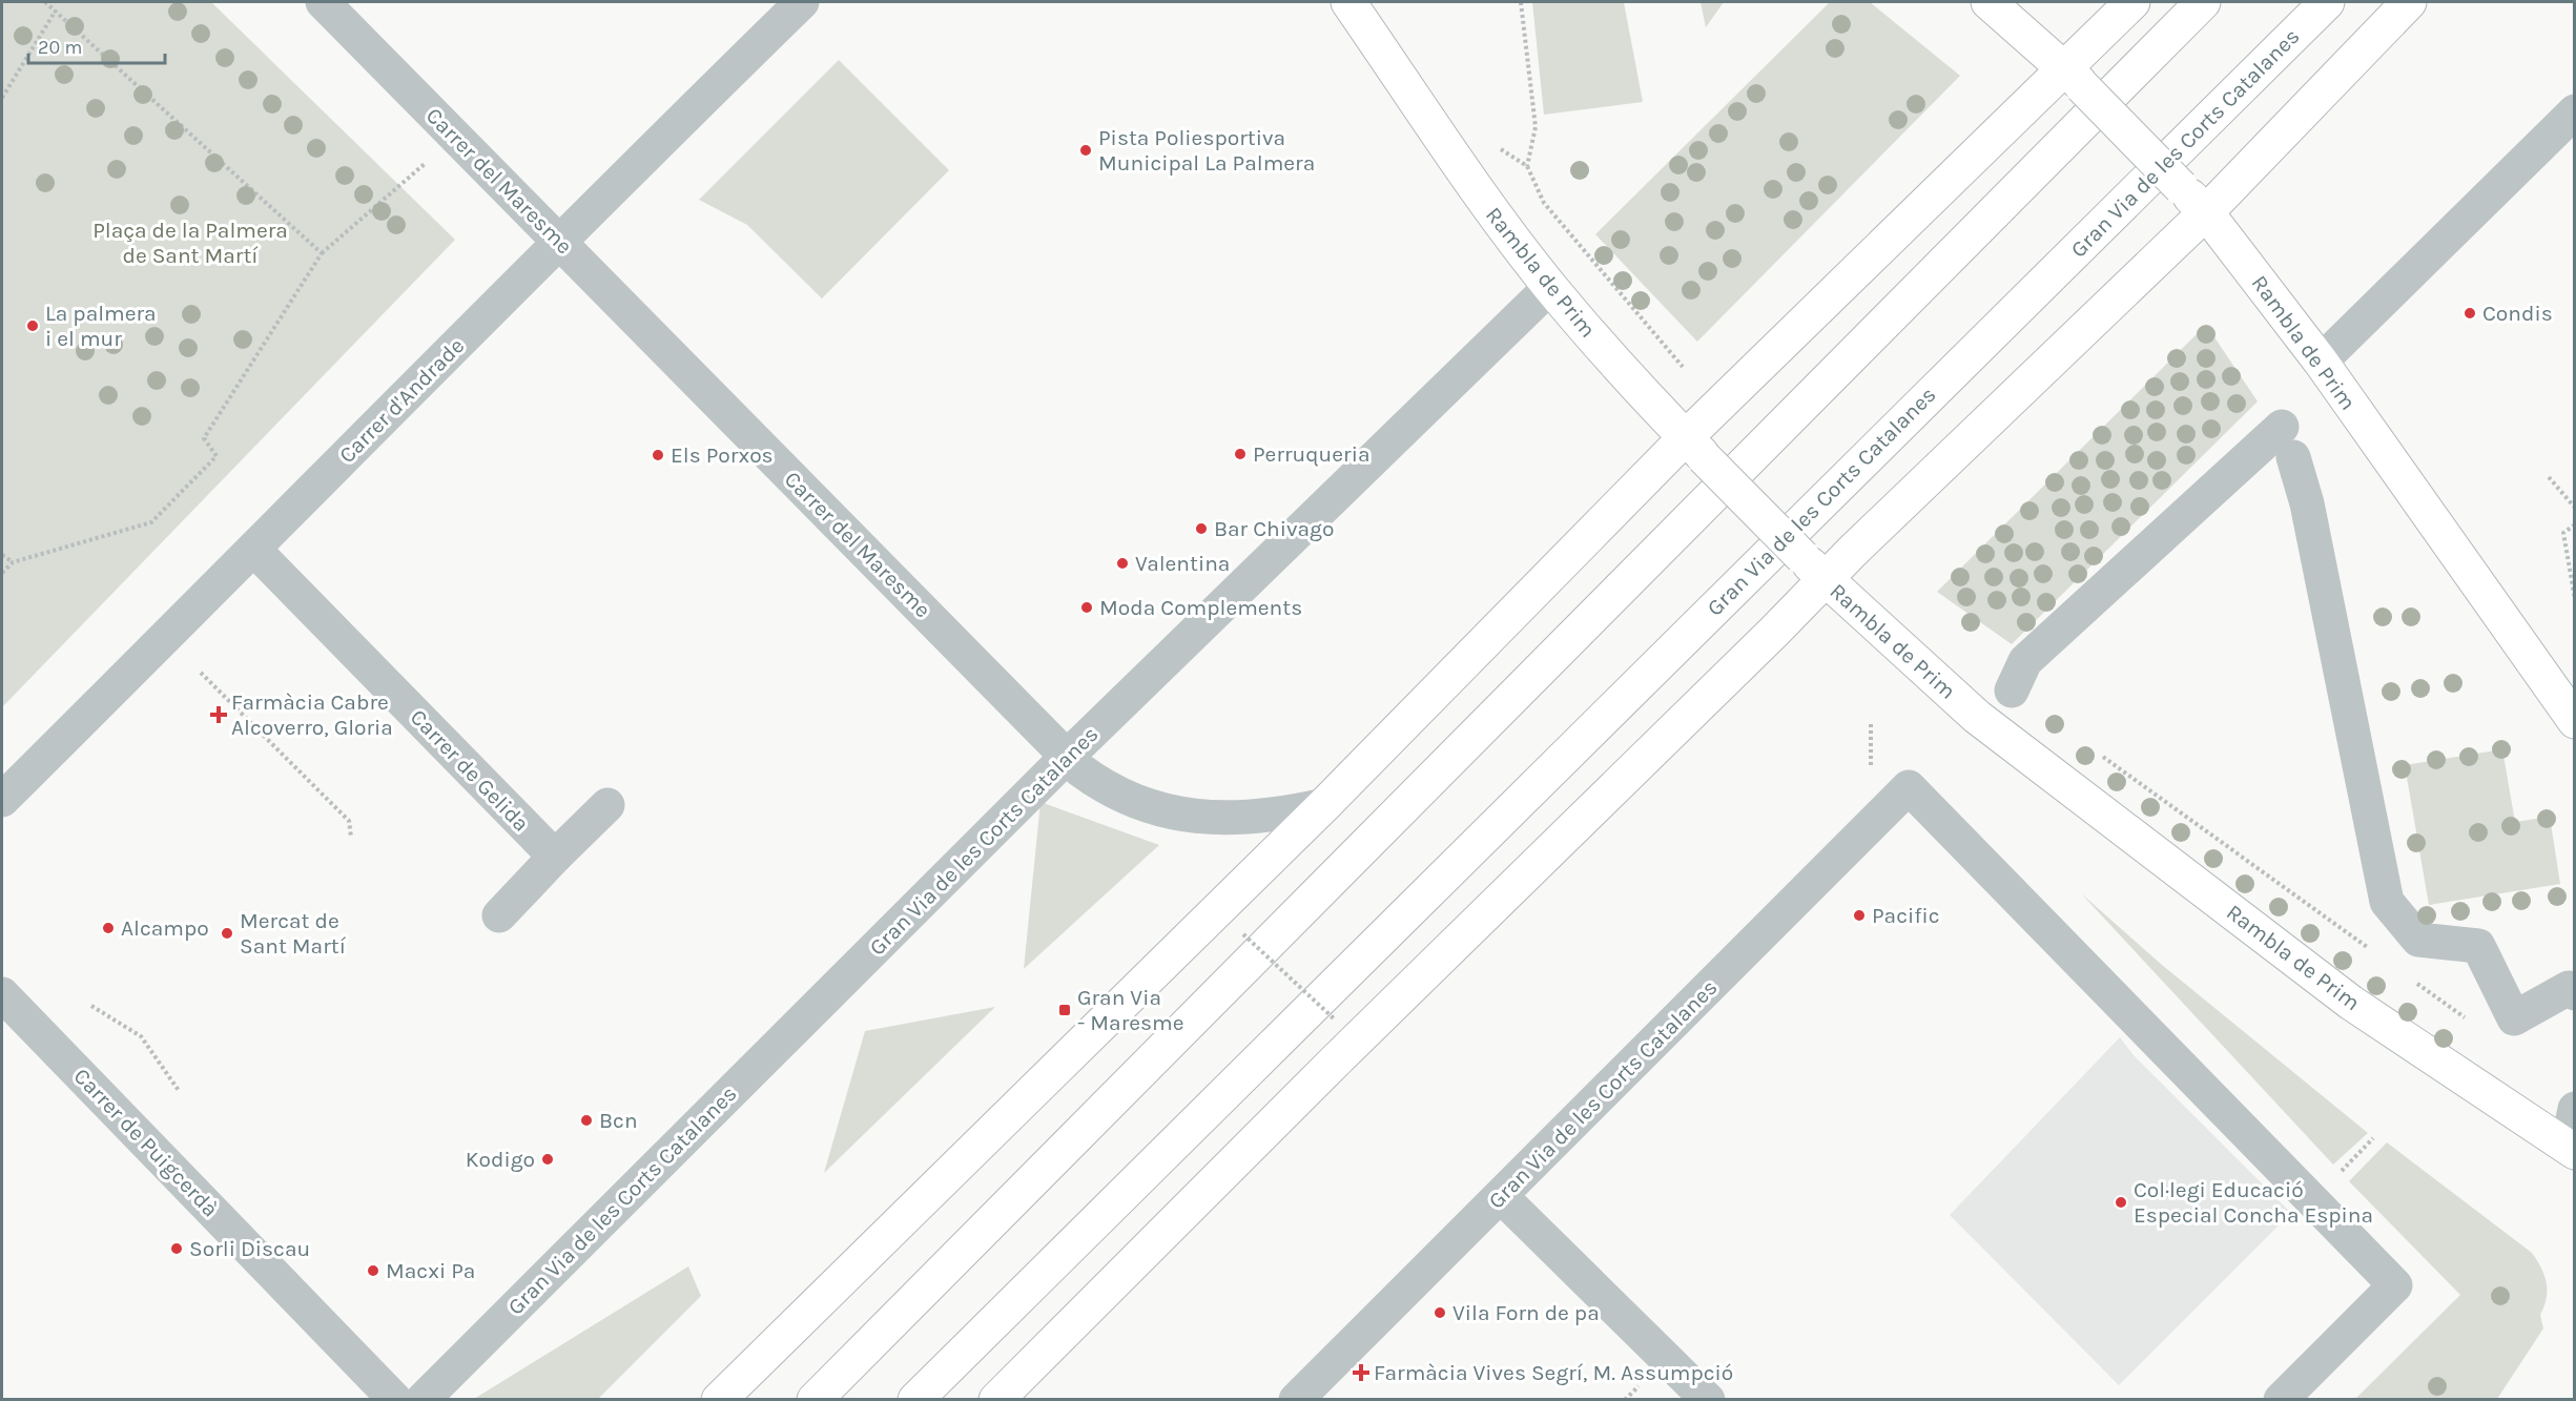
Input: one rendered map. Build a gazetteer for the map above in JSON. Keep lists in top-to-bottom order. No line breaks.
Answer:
{"streets":{"main road":["Gran Via de les Corts Catalanes","Rambla de Prim"],"street":["Carrer del Maresme","Carrer d'Andrade","Carrer de Gelida","Carrer de Puigcerdà"]},"crossings":[["Gran Via de les Corts Catalanes","Carrer del Maresme"],["Gran Via de les Corts Catalanes","Rambla de Prim"],["Carrer del Maresme","Carrer d'Andrade"],["Carrer d'Andrade","Carrer de Gelida"]],"parks":["Plaça de la Palmera de Sant Martí"],"places":{"other":["Pista Poliesportiva Municipal La Palmera","Condis","La palmera i el mur","Perruqueria","Els Porxos","Bar Chivago","Valentina","Moda Complements","Pacific","Alcampo","Mercat de Sant Martí","Bcn","Kodigo","Col·legi Educació Especial Concha Espina","Sorli Discau","Macxi Pa","Vila Forn de pa"],"health":["Farmàcia Cabre Alcoverro, Gloria","Farmàcia Vives Segrí, M. Assumpció"],"transit":["Gran Via - Maresme"]},"scale_bar":"20 m"}
